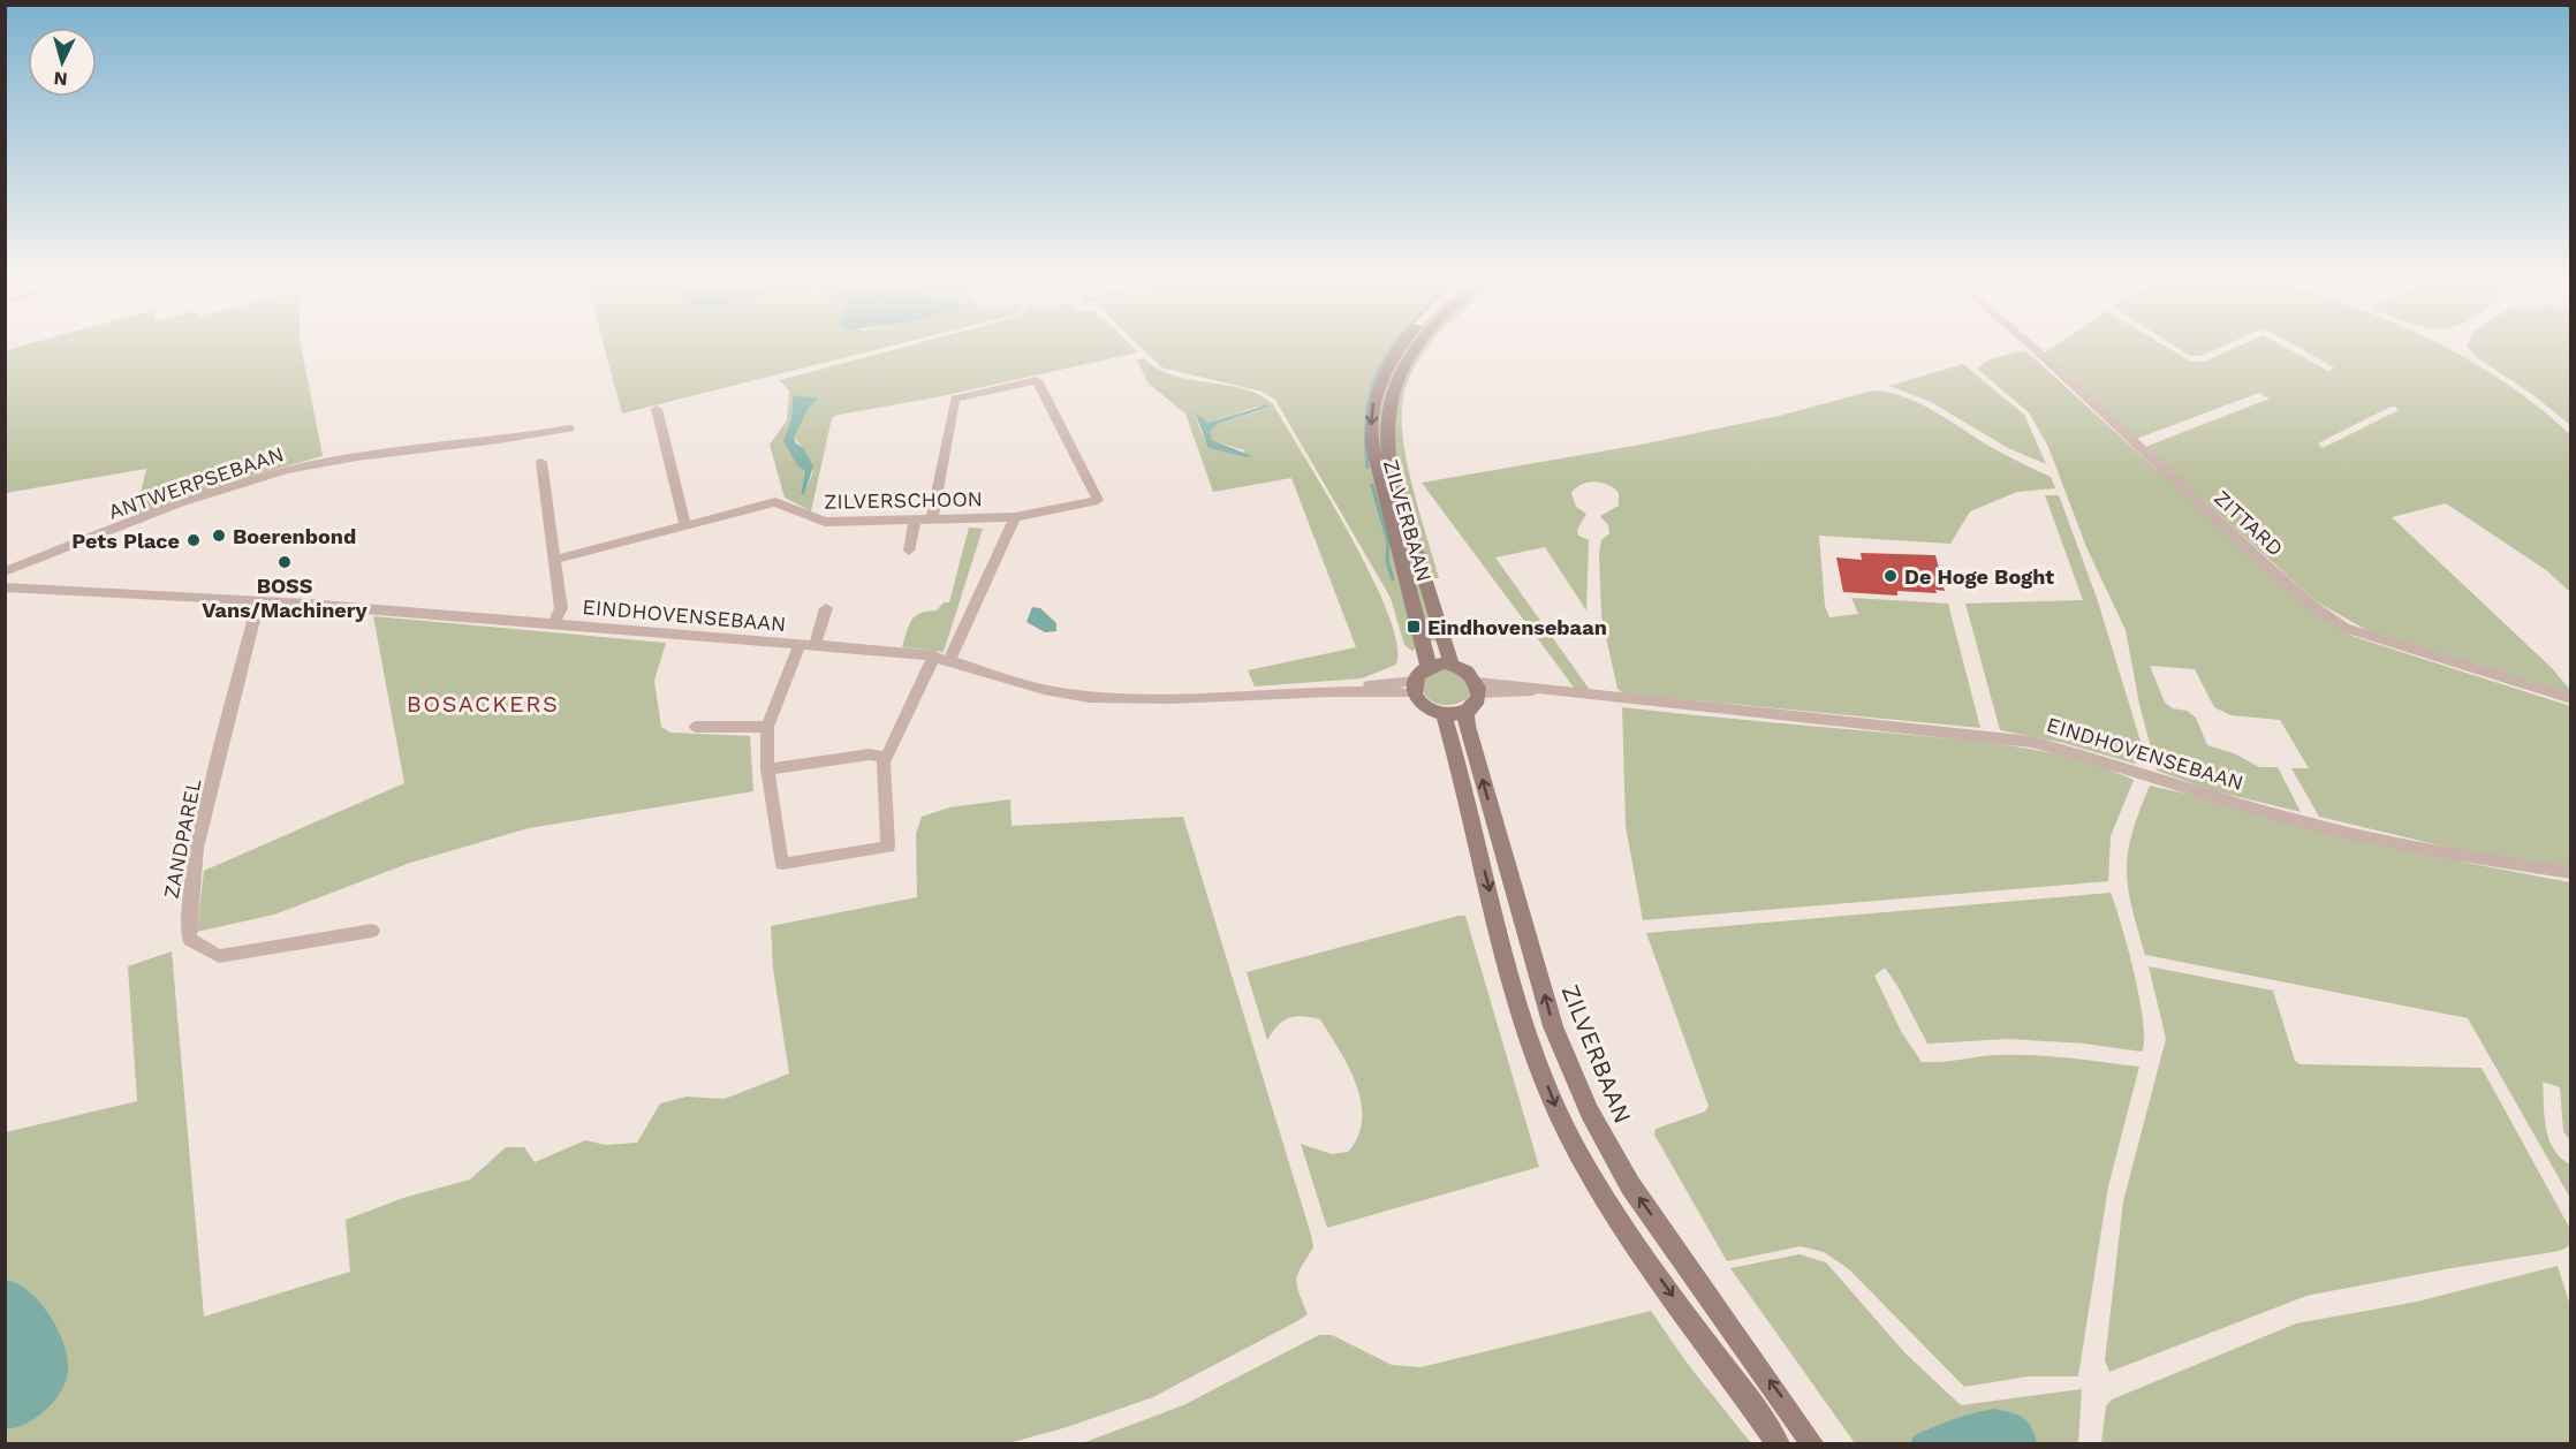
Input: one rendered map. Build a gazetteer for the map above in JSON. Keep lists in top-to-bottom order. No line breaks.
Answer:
{"streets":{"main road":["ZILVERBAAN"],"street":["ANTWERPSEBAAN","ZILVERSCHOON","ZITTARD","EINDHOVENSEBAAN","ZANDPAREL"]},"crossings":[["ZILVERBAAN","EINDHOVENSEBAAN"],["EINDHOVENSEBAAN","ZANDPAREL"]],"districts":["BOSACKERS"],"places":{"other":["Boerenbond","Pets Place","BOSS Vans/Machinery","De Hoge Boght"],"transit":["Eindhovensebaan"]},"north":"bottom"}
